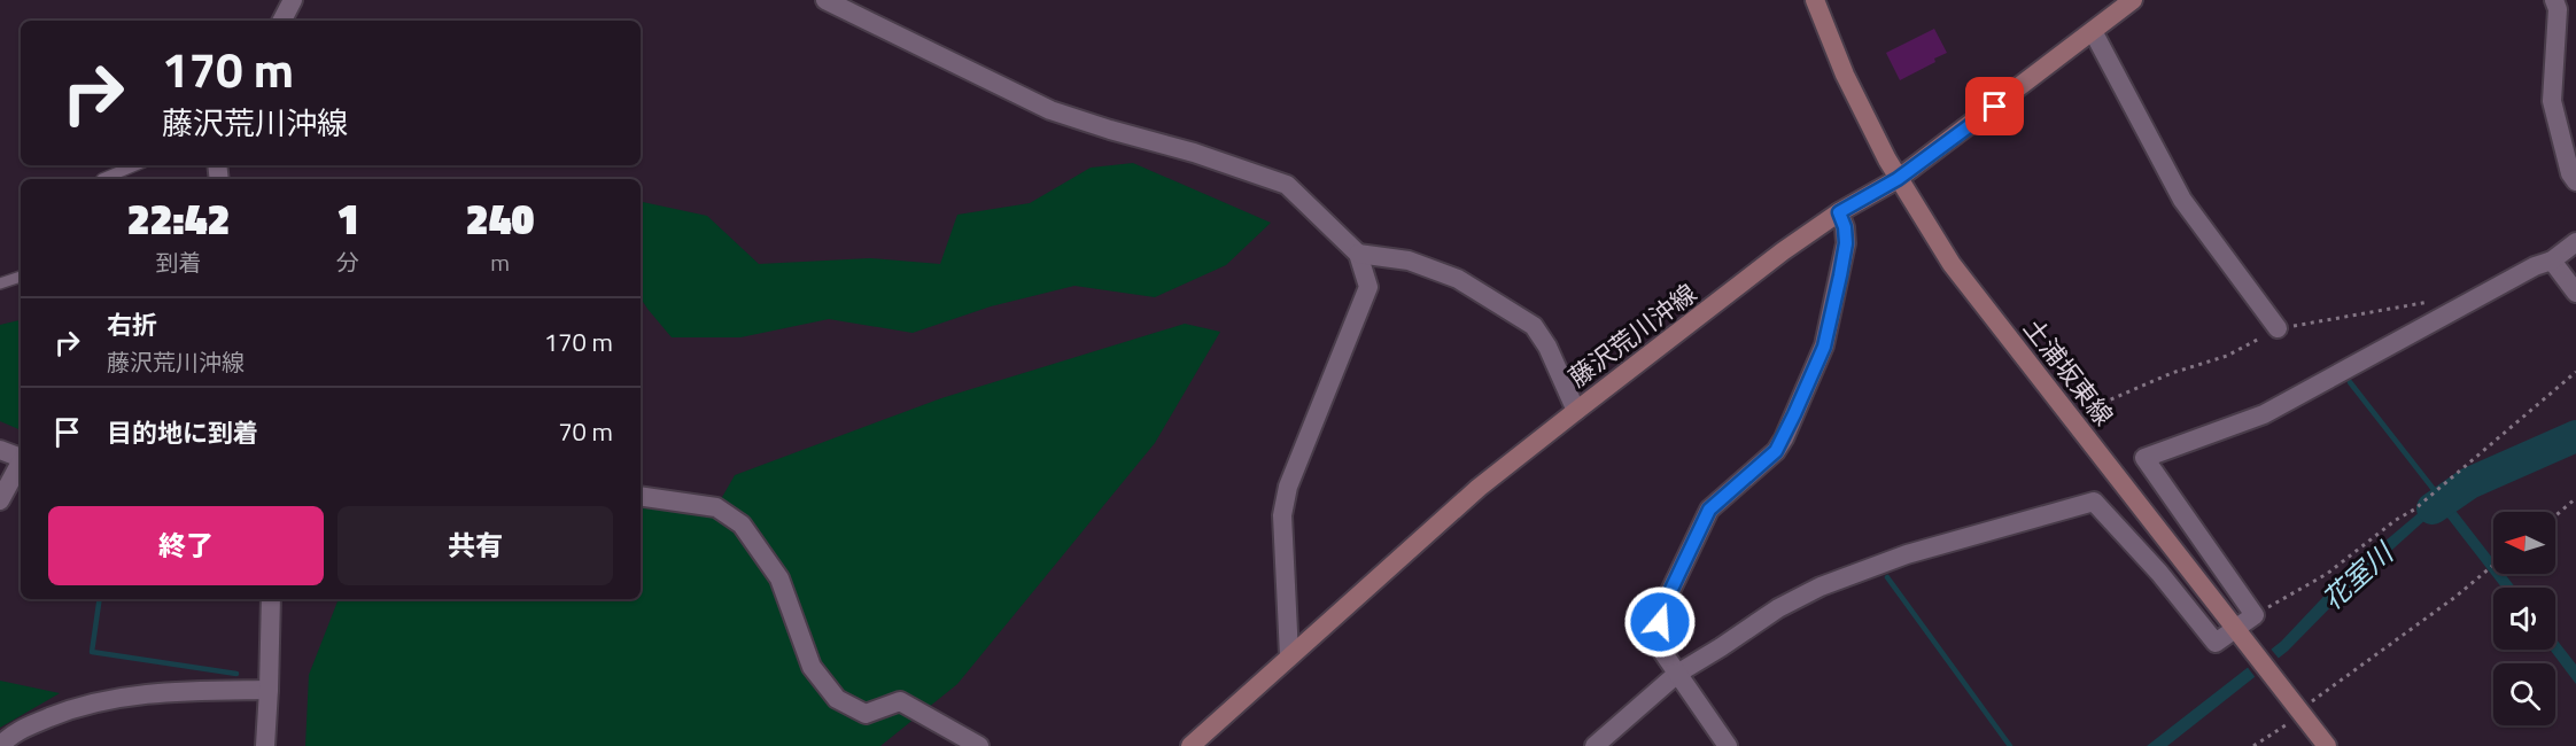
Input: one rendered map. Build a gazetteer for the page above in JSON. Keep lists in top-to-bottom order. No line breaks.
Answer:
{"streets":{"main road":["藤沢荒川沖線","土浦坂東線"]},"crossings":[["藤沢荒川沖線","土浦坂東線"]],"water":["花室川"],"north":"left","page":{"turn":["170 m","藤沢荒川沖線"],"eta":["22:42","到着","1","分","240","m"],"list":[{"name":"右折","note":"藤沢荒川沖線","value":"170 m"},{"name":"目的地に到着","value":"70 m"}],"buttons":["終了","共有"]}}
